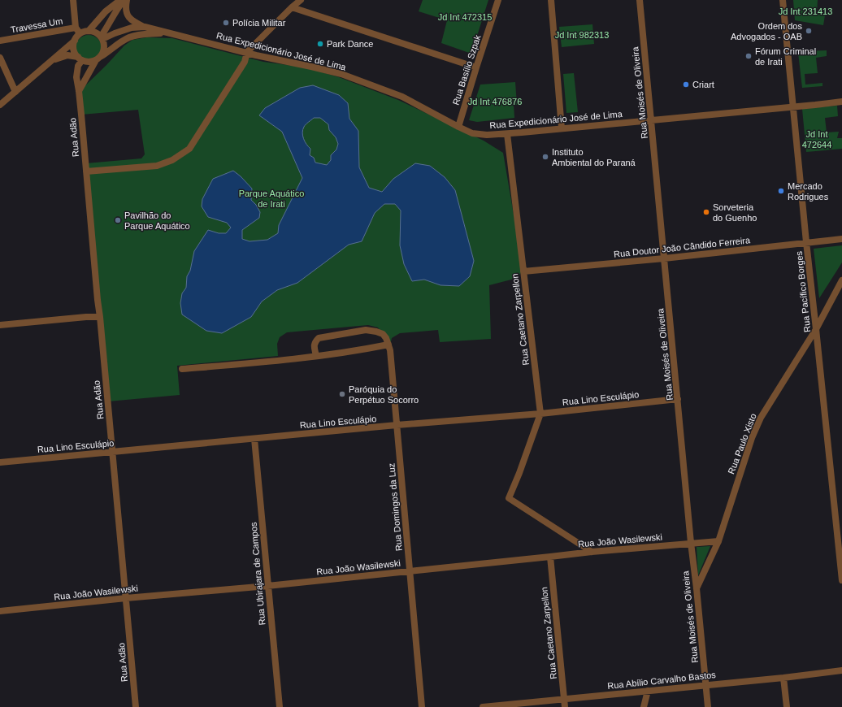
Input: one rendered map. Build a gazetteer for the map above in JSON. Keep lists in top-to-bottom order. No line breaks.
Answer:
{"streets":{"street":["Travessa Um","Rua Expedicionário José de Lima","Rua Basílio Szpak","Rua Moisés de Oliveira","Rua Adão","Rua Doutor João Cândido Ferreira","Rua Pacífico Borges","Rua Caetano Zarpellon","Rua Lino Esculápio","Rua Paulo Xisto","Rua Domingos da Luz","Rua João Wasilewski","Rua Ubirajara de Campos","Rua Abílio Carvalho Bastos"]},"crossings":[["Rua Expedicionário José de Lima","Rua Basílio Szpak"],["Rua Expedicionário José de Lima","Rua Moisés de Oliveira"],["Rua Expedicionário José de Lima","Rua Adão"],["Rua Expedicionário José de Lima","Rua Pacífico Borges"],["Rua Expedicionário José de Lima","Rua Caetano Zarpellon"],["Rua Moisés de Oliveira","Rua Doutor João Cândido Ferreira"],["Rua Moisés de Oliveira","Rua Lino Esculápio"],["Rua Moisés de Oliveira","Rua Paulo Xisto"],["Rua Moisés de Oliveira","Rua João Wasilewski"],["Rua Moisés de Oliveira","Rua Abílio Carvalho Bastos"],["Rua Adão","Rua Lino Esculápio"],["Rua Adão","Rua João Wasilewski"],["Rua Doutor João Cândido Ferreira","Rua Pacífico Borges"],["Rua Doutor João Cândido Ferreira","Rua Caetano Zarpellon"],["Rua Pacífico Borges","Rua Paulo Xisto"],["Rua Caetano Zarpellon","Rua Lino Esculápio"],["Rua Caetano Zarpellon","Rua João Wasilewski"],["Rua Caetano Zarpellon","Rua Abílio Carvalho Bastos"],["Rua Lino Esculápio","Rua Domingos da Luz"],["Rua Lino Esculápio","Rua Ubirajara de Campos"],["Rua Paulo Xisto","Rua João Wasilewski"],["Rua Domingos da Luz","Rua João Wasilewski"],["Rua João Wasilewski","Rua Ubirajara de Campos"]],"parks":["Jd Int 231413","Jd Int 472315","Jd Int 982313","Jd Int 476876","Jd Int 472644","Parque Aquático de Irati"],"places":["Polícia Militar","Ordem dos Advogados - OAB","Park Dance","Fórum Criminal de Irati","Criart","Instituto Ambiental do Paraná","Mercado Rodrigues","Sorveteria do Guenho","Pavilhão do Parque Aquático","Paróquia do Perpétuo Socorro"]}
